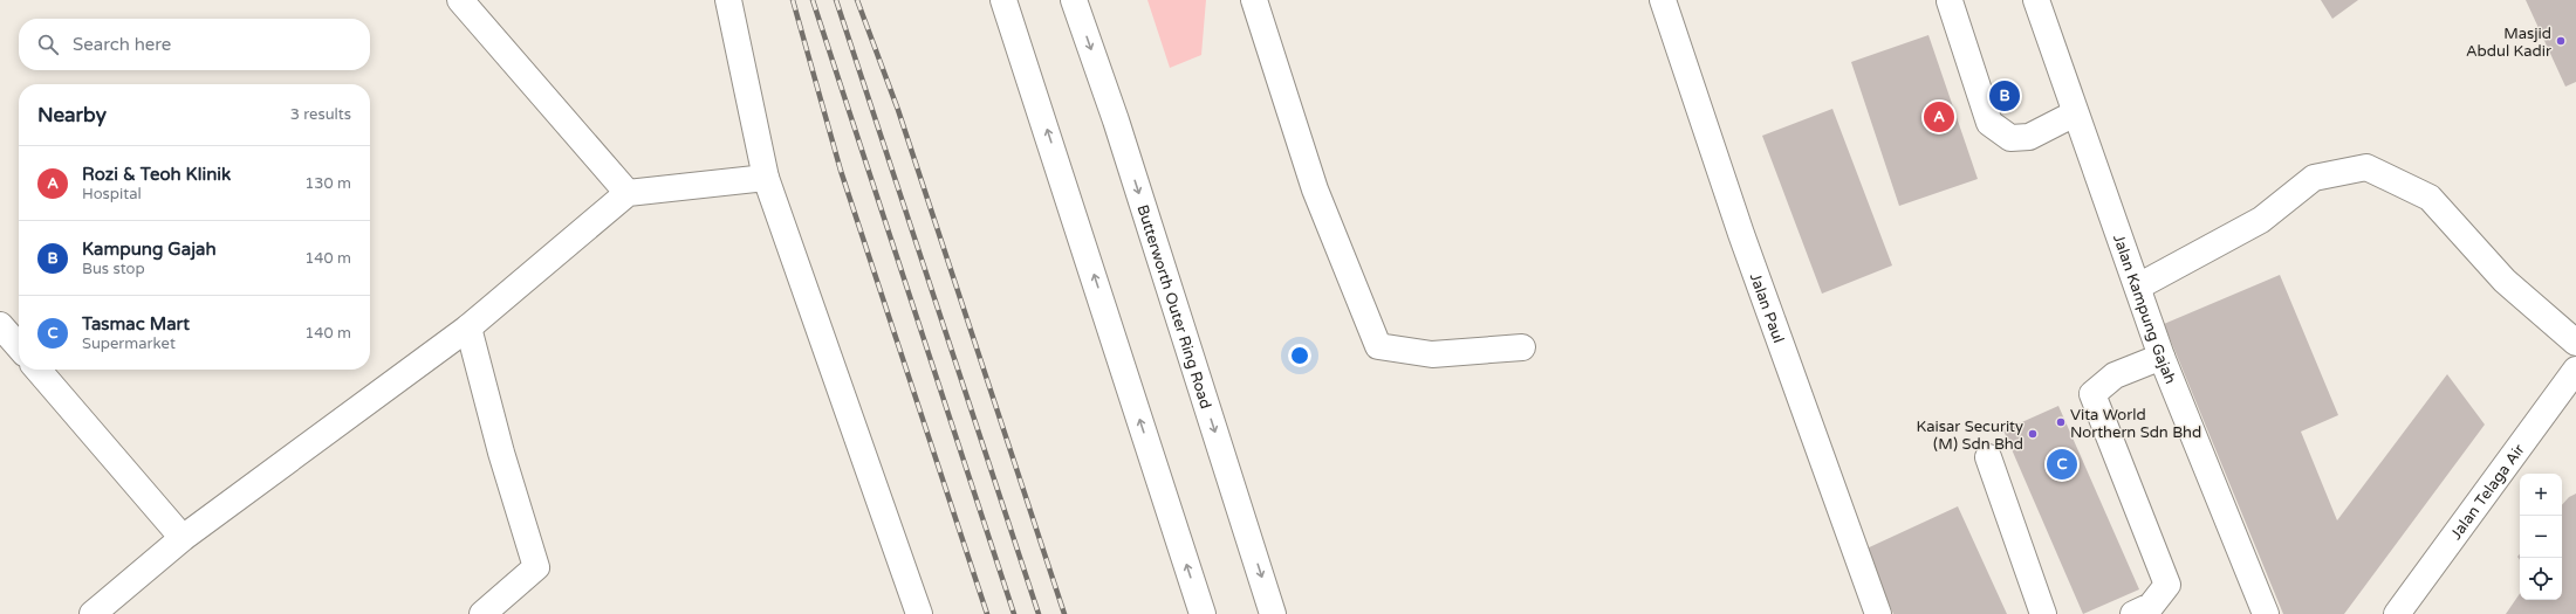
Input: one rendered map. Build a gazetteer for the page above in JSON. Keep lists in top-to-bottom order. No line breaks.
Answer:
{"streets":{"main road":["Butterworth Outer Ring Road","Jalan Paul","Jalan Kampung Gajah","Jalan Telaga Air"]},"places":["Masjid Abdul Kadir","Vita World Northern Sdn Bhd","Kaisar Security (M) Sdn Bhd"],"page":{"search":"Search here","pins":["B","A","C"],"heading":["Nearby","3 results"],"list":[{"mark":"A","name":"Rozi & Teoh Klinik","note":"Hospital","value":"130 m"},{"mark":"B","name":"Kampung Gajah","note":"Bus stop","value":"140 m"},{"mark":"C","name":"Tasmac Mart","note":"Supermarket","value":"140 m"}],"map_buttons":["+","−"]}}
